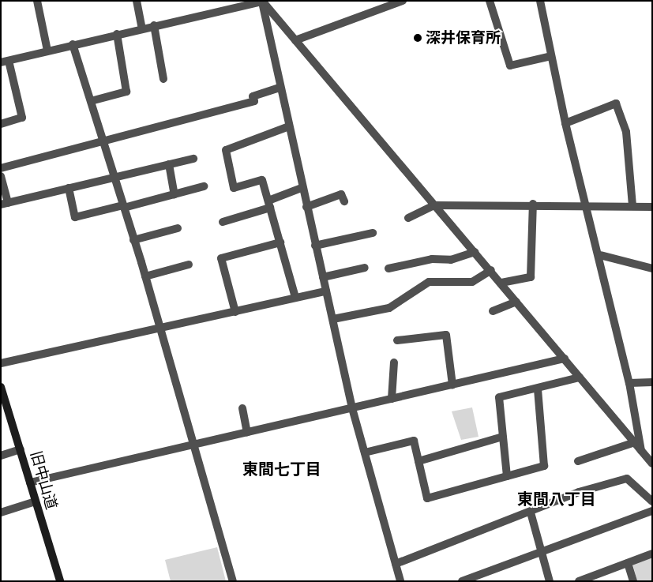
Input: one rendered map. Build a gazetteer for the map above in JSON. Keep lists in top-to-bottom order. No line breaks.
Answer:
{"streets":{"main road":["旧中山道"]},"districts":["東間七丁目","東間八丁目"],"places":["深井保育所"]}
